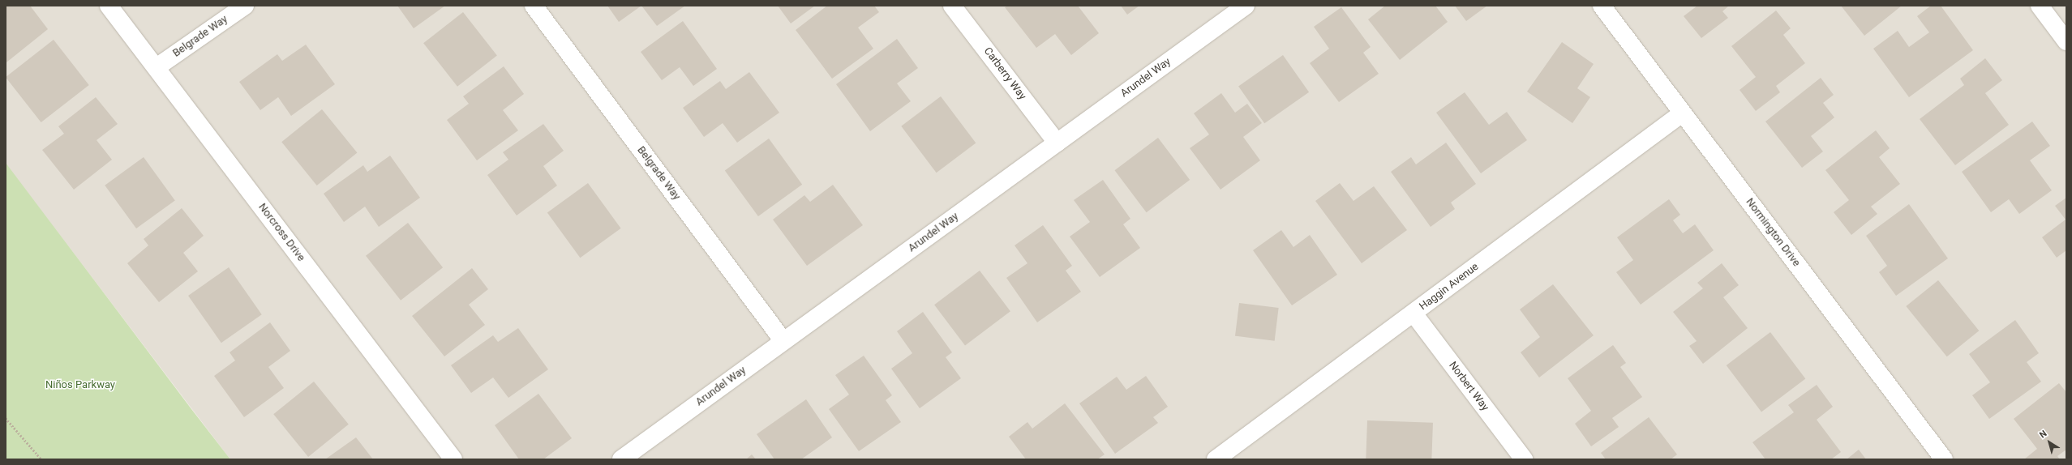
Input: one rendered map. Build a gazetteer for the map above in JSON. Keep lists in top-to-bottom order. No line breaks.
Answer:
{"streets":{"street":["Belgrade Way","Carberry Way","Arundel Way","Norcross Drive","Normington Drive","Haggin Avenue","Norbert Way"]},"crossings":[["Belgrade Way","Arundel Way"],["Belgrade Way","Norcross Drive"],["Carberry Way","Arundel Way"],["Normington Drive","Haggin Avenue"],["Haggin Avenue","Norbert Way"]],"parks":["Niños Parkway"],"north":"top left"}
